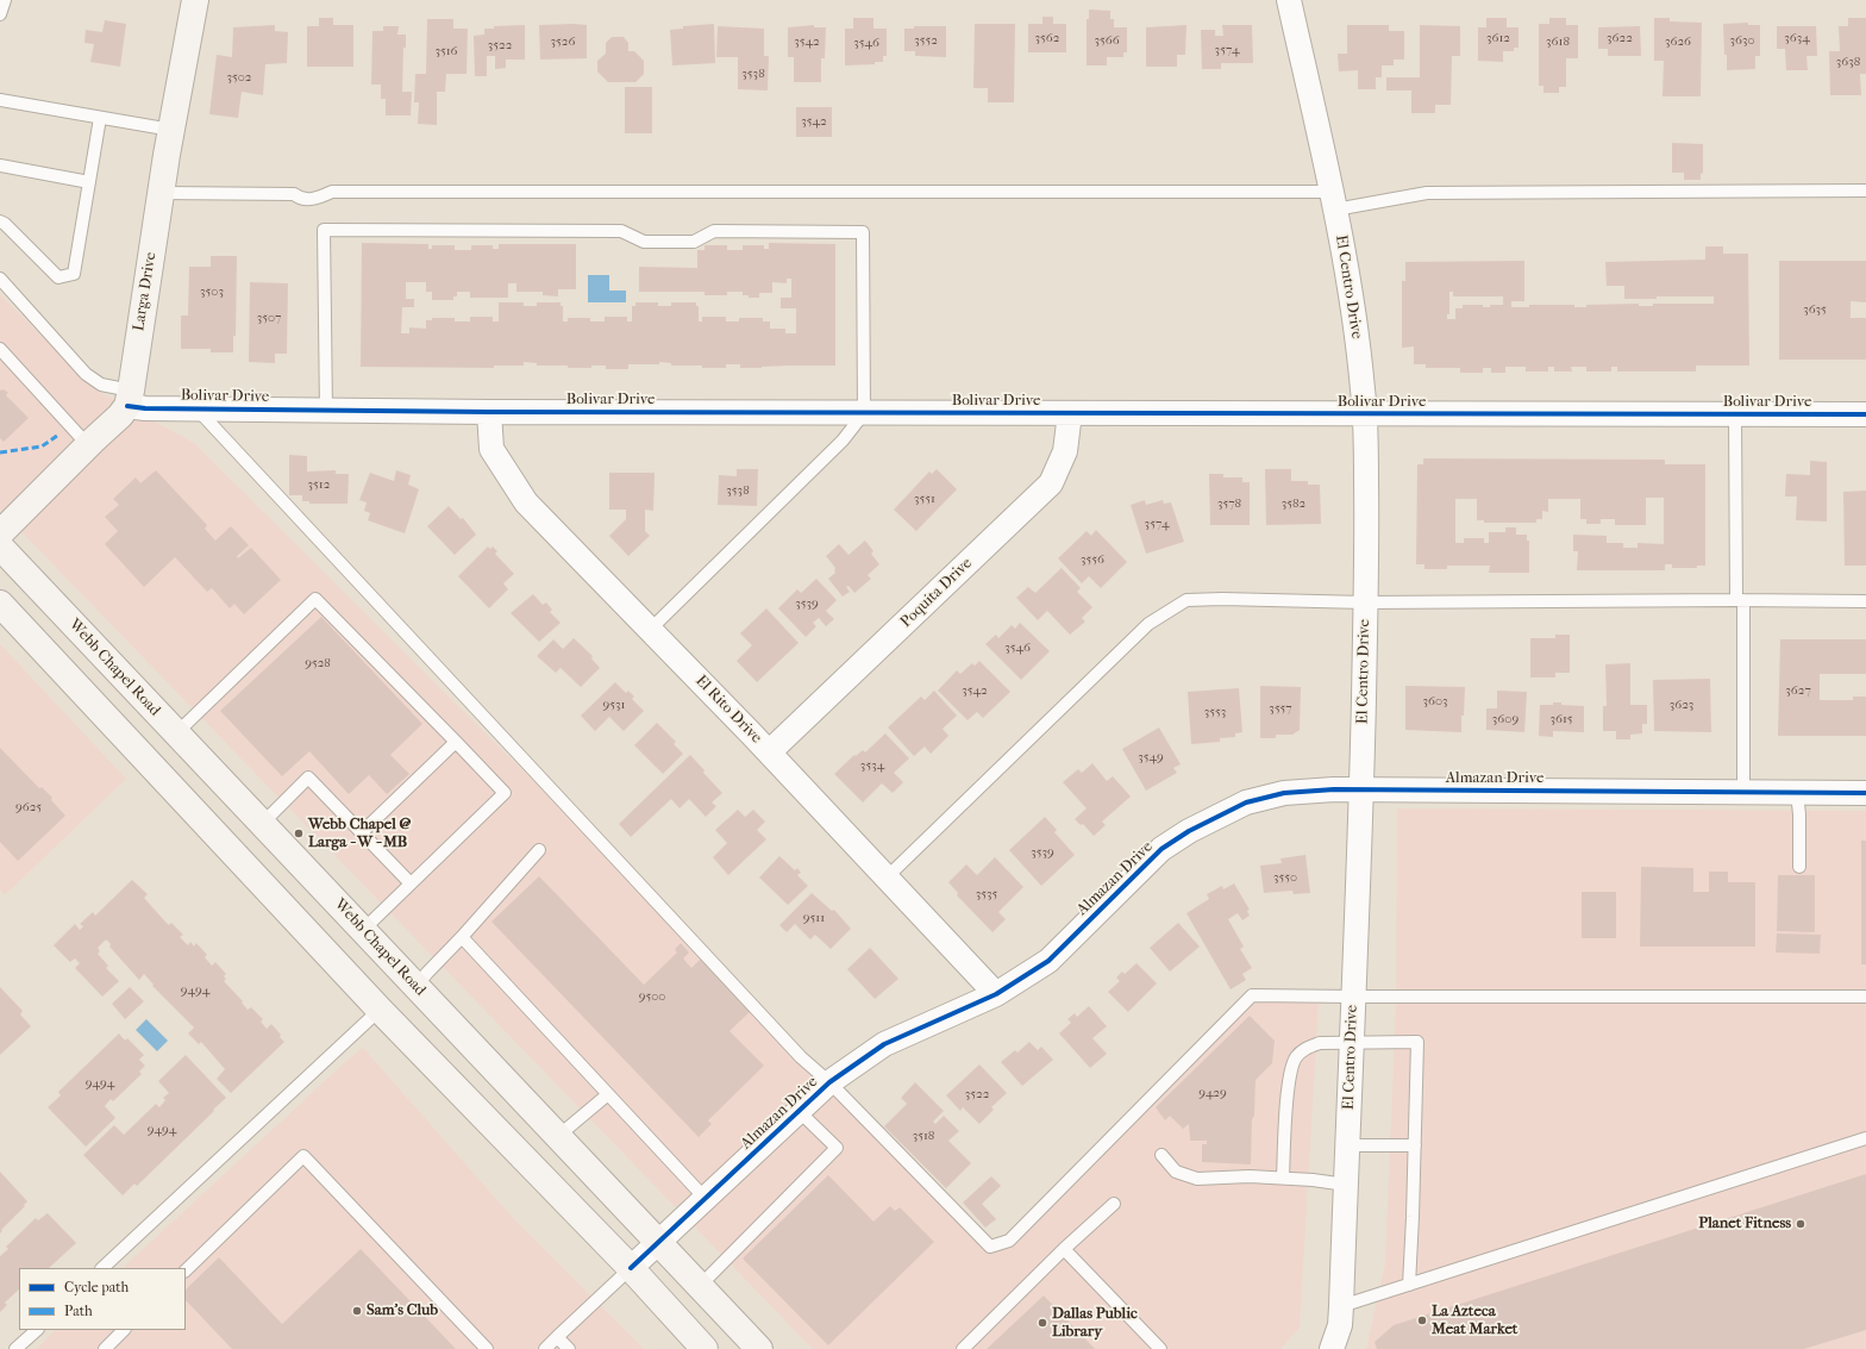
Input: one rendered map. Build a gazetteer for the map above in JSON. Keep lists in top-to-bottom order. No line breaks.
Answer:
{"streets":{"main road":["Larga Drive","Webb Chapel Road"],"street":["El Centro Drive","Bolivar Drive","Poquita Drive","El Rito Drive","Almazan Drive"]},"crossings":[["El Centro Drive","Bolivar Drive"],["El Centro Drive","Almazan Drive"],["Larga Drive","Bolivar Drive"],["Bolivar Drive","Poquita Drive"],["Bolivar Drive","El Rito Drive"],["Poquita Drive","El Rito Drive"],["Webb Chapel Road","Almazan Drive"],["El Rito Drive","Almazan Drive"]],"places":["Webb Chapel @ Larga - W - MB","Planet Fitness","Sam's Club","La Azteca Meat Market","Dallas Public Library"],"house_numbers":["3562","3612","3622","3634","3552","3566","3630","3526","3542","3618","3626","3546","3522","3574","3516","3638","3538","3502","3542","3503","3635","3507","3512","3538","3551","3578","3582","3574","3556","3539","3546","9528","3542","3627","3603","9531","3623","3557","3553","3609","3615","3549","3534","9625","3539","3550","3535","9511","9494","9500","9494","9429","3522","9494","3518"],"legend":["Cycle path","Path"]}
